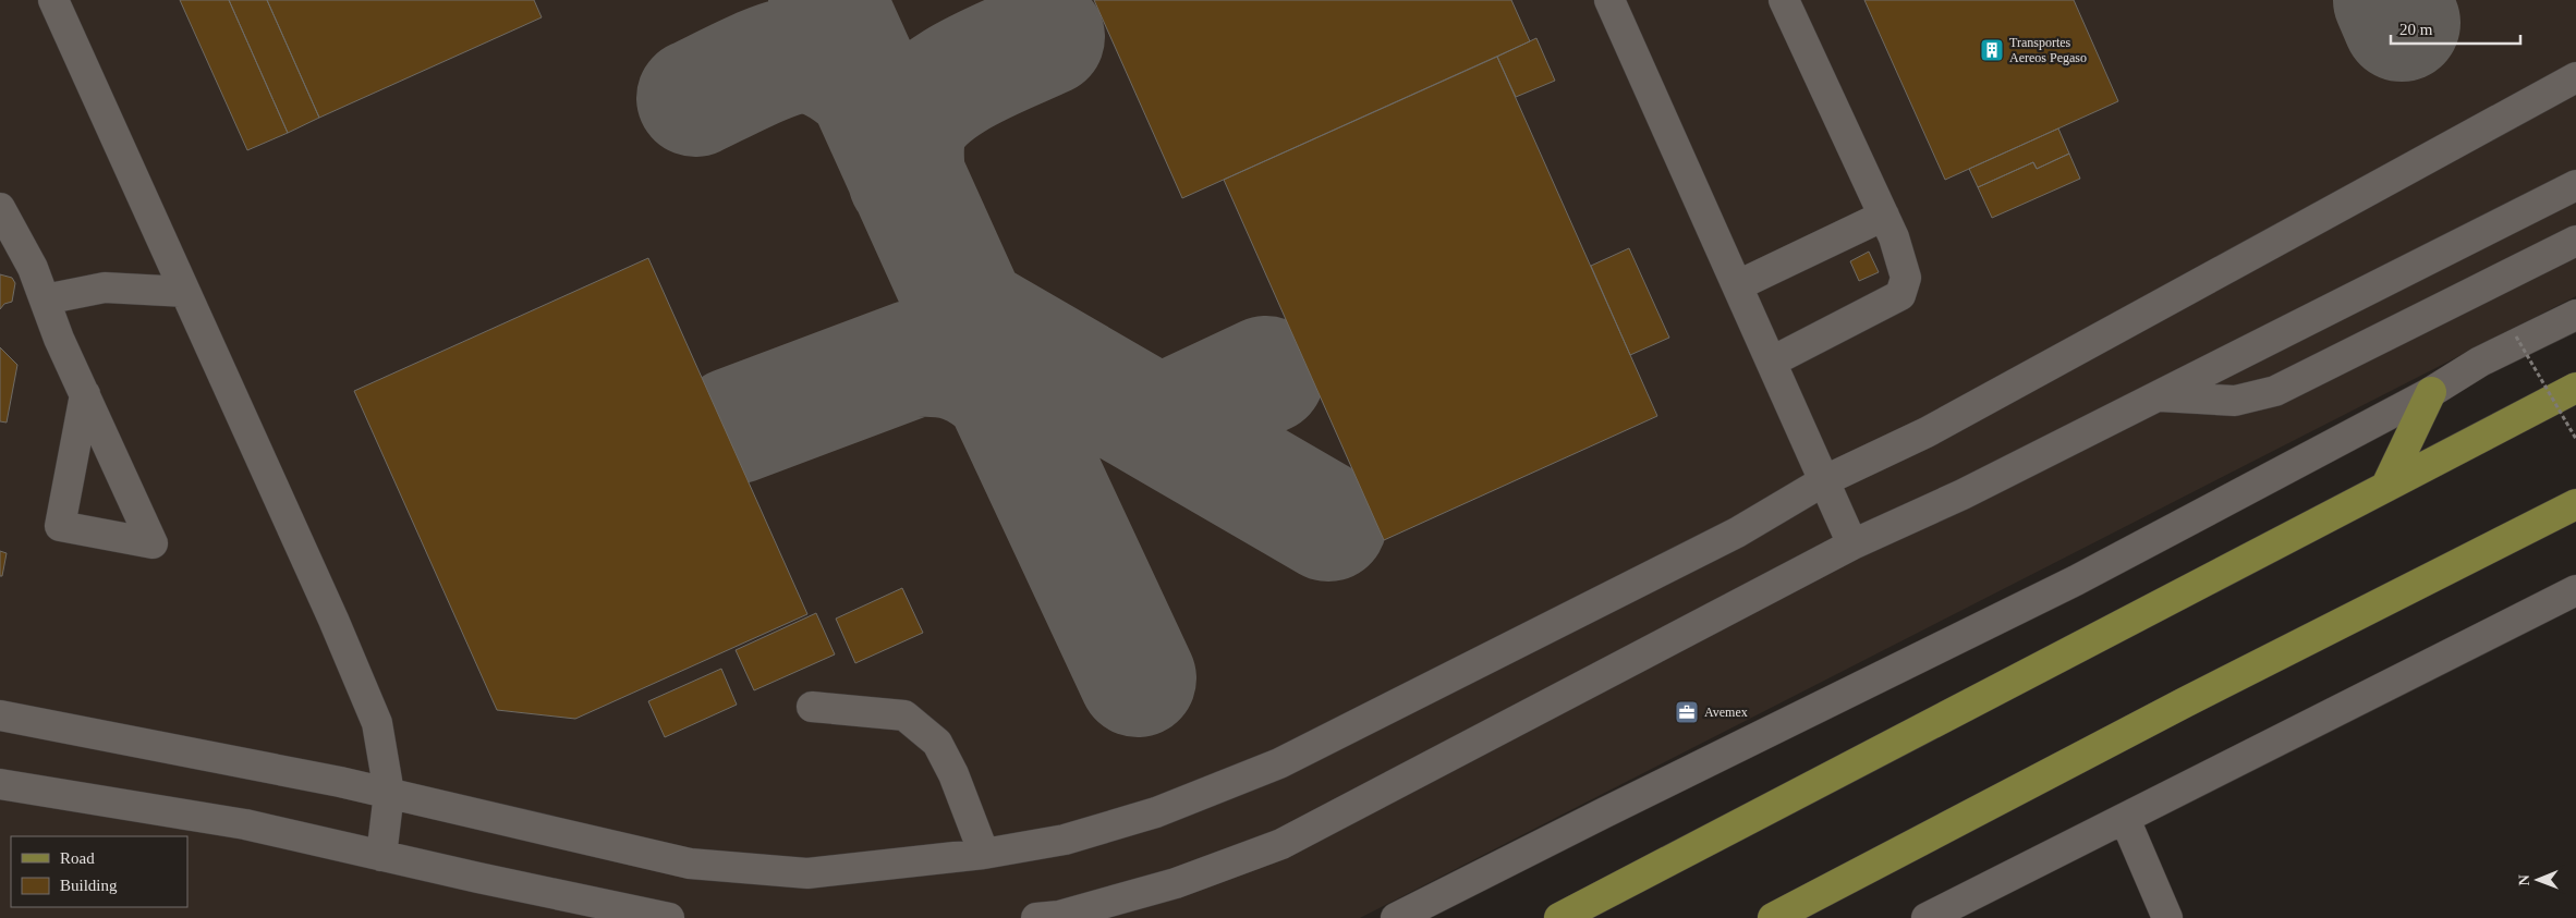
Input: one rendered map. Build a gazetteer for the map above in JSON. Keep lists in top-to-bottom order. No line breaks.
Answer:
{"places":{"building":["Transportes Aereos Pegaso"],"office":["Avemex"]},"legend":["Road","Building"],"scale_bar":"20 m","north":"left"}
